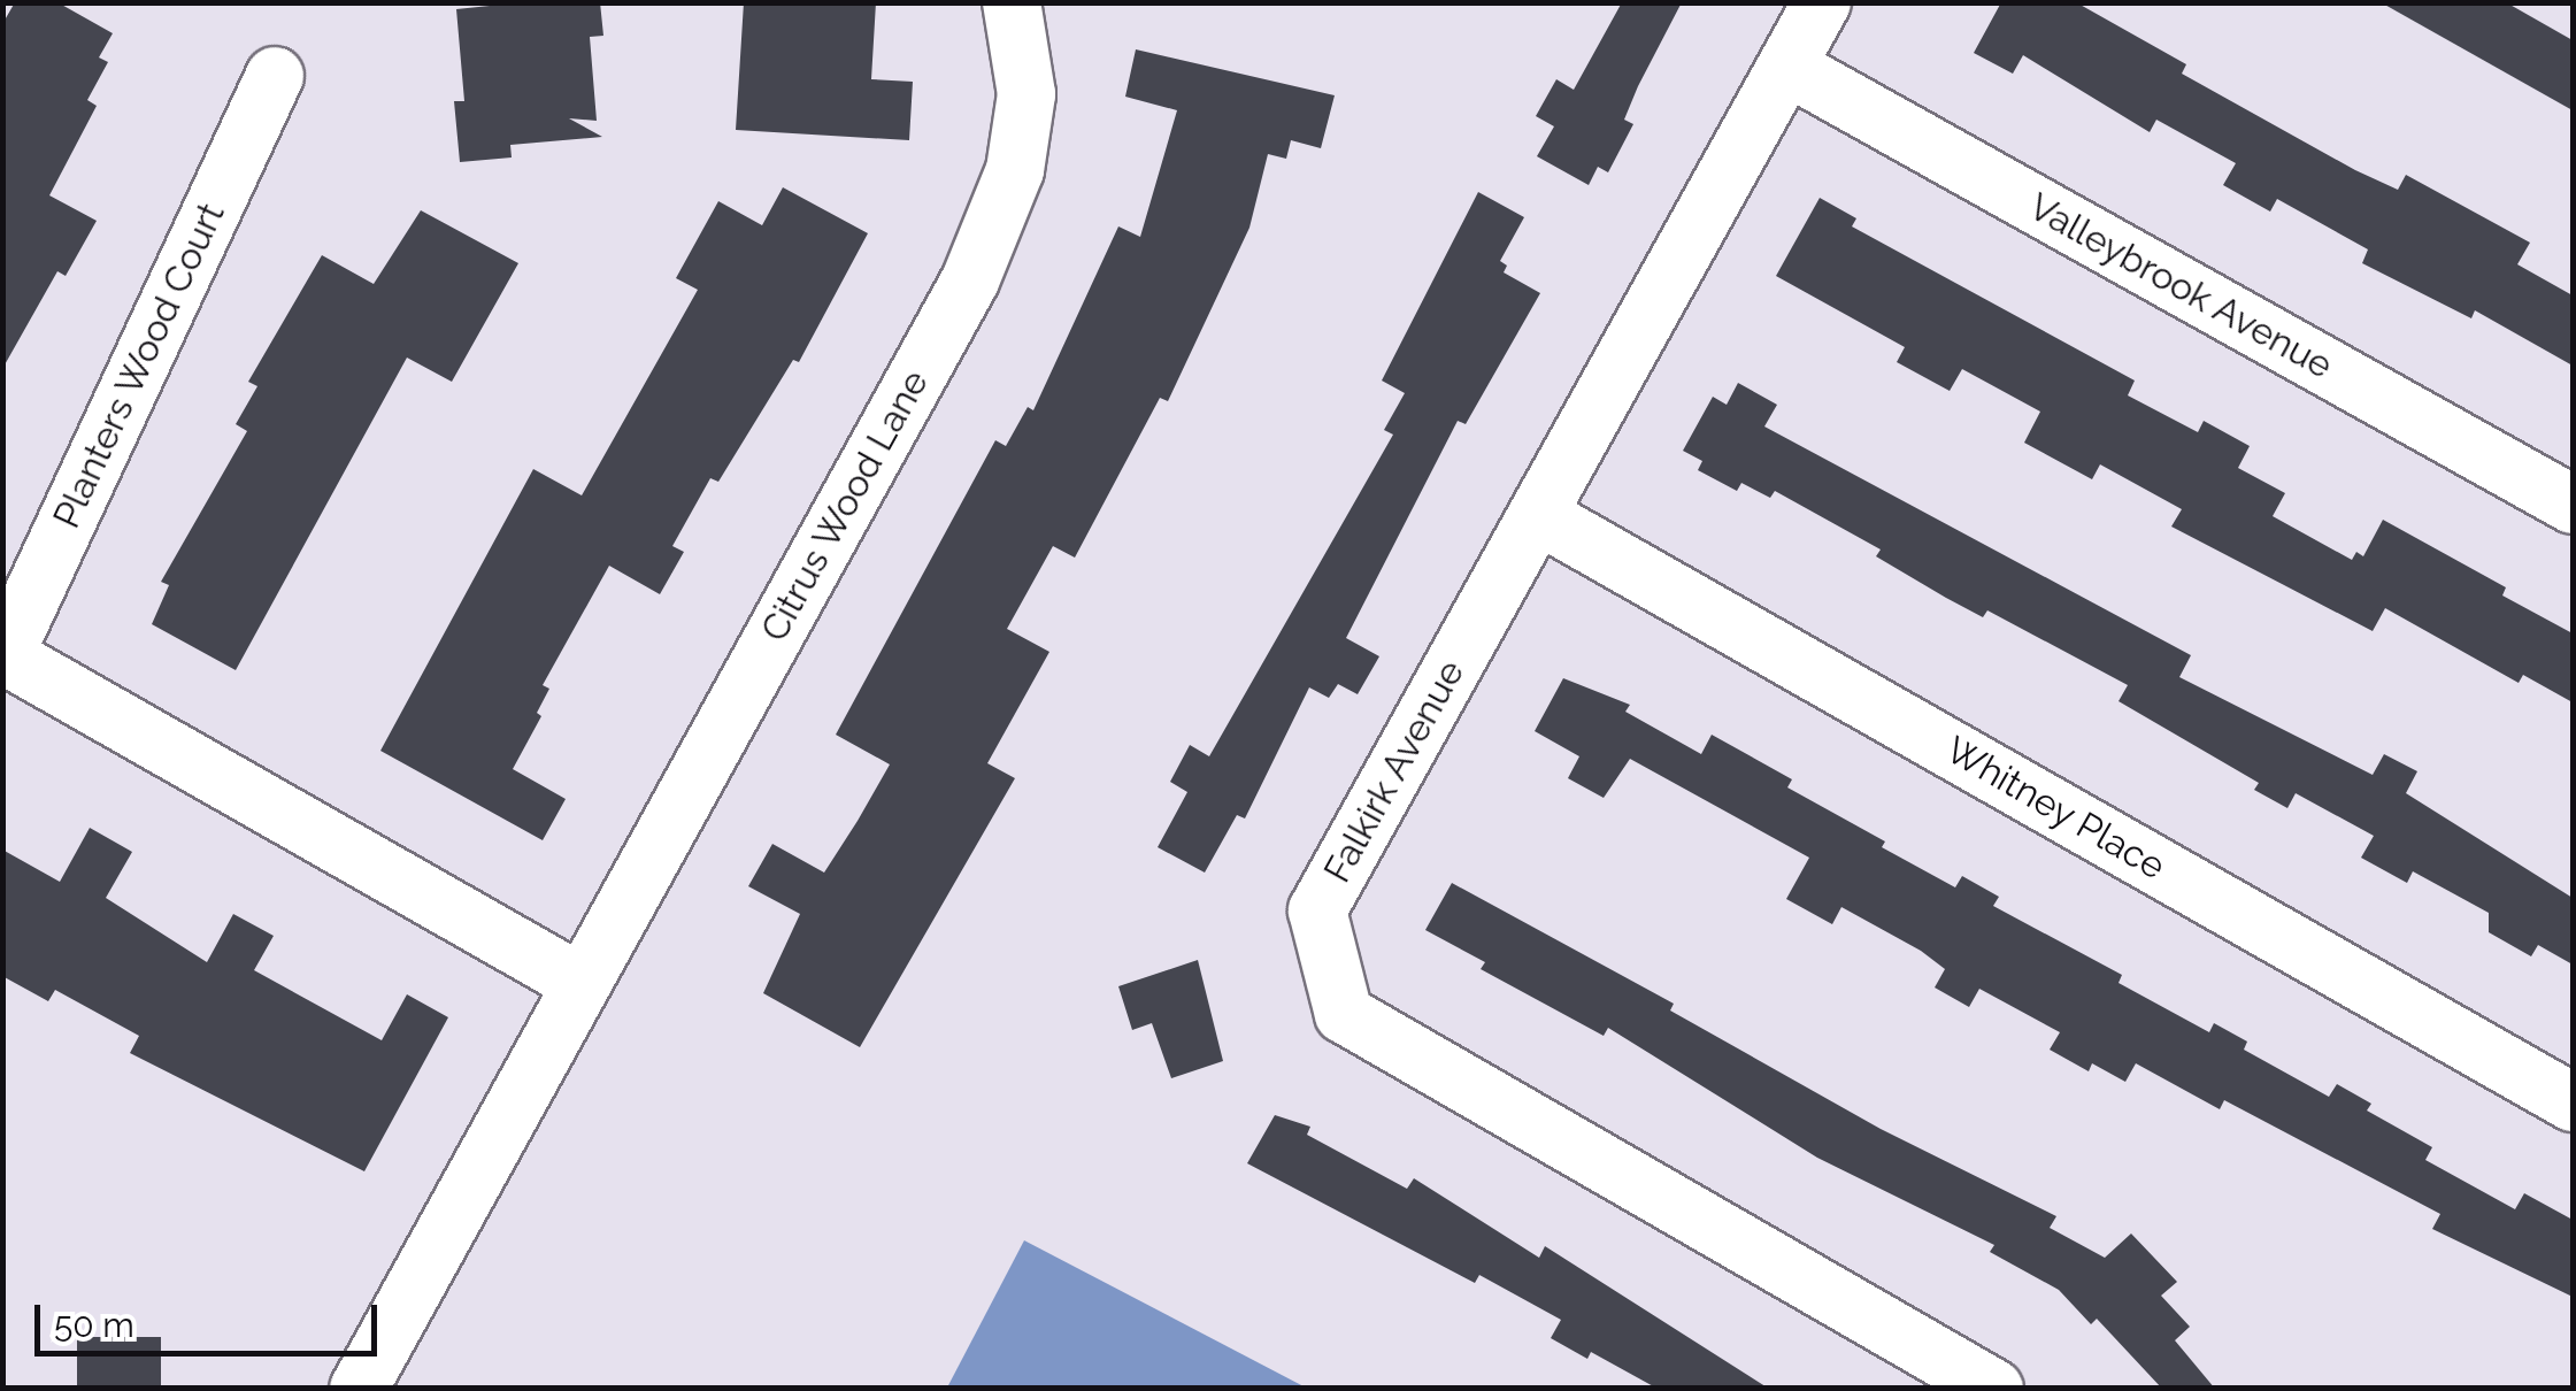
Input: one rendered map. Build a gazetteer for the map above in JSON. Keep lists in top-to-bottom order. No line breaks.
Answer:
{"streets":{"street":["Valleybrook Avenue","Planters Wood Court","Citrus Wood Lane","Falkirk Avenue","Whitney Place"]},"crossings":[["Valleybrook Avenue","Falkirk Avenue"],["Falkirk Avenue","Whitney Place"]],"scale_bar":"50 m"}
